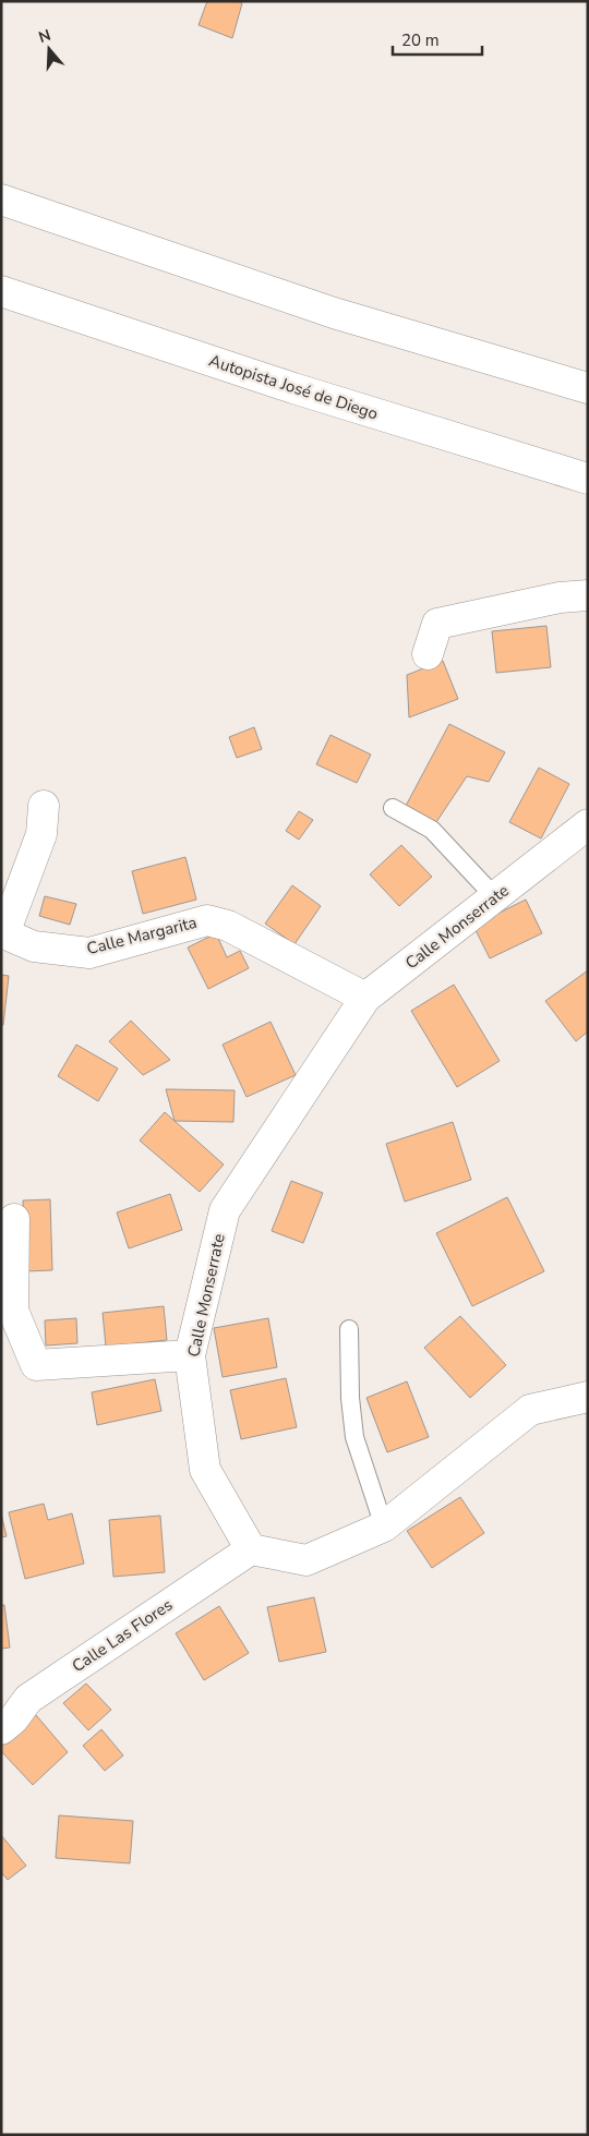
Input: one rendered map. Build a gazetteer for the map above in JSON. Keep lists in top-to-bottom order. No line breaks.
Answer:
{"streets":{"main road":["Autopista José de Diego","Calle Monserrate","Calle Margarita","Calle Las Flores"]},"crossings":[["Calle Monserrate","Calle Margarita"],["Calle Monserrate","Calle Las Flores"]],"scale_bar":"20 m","north":"top"}
